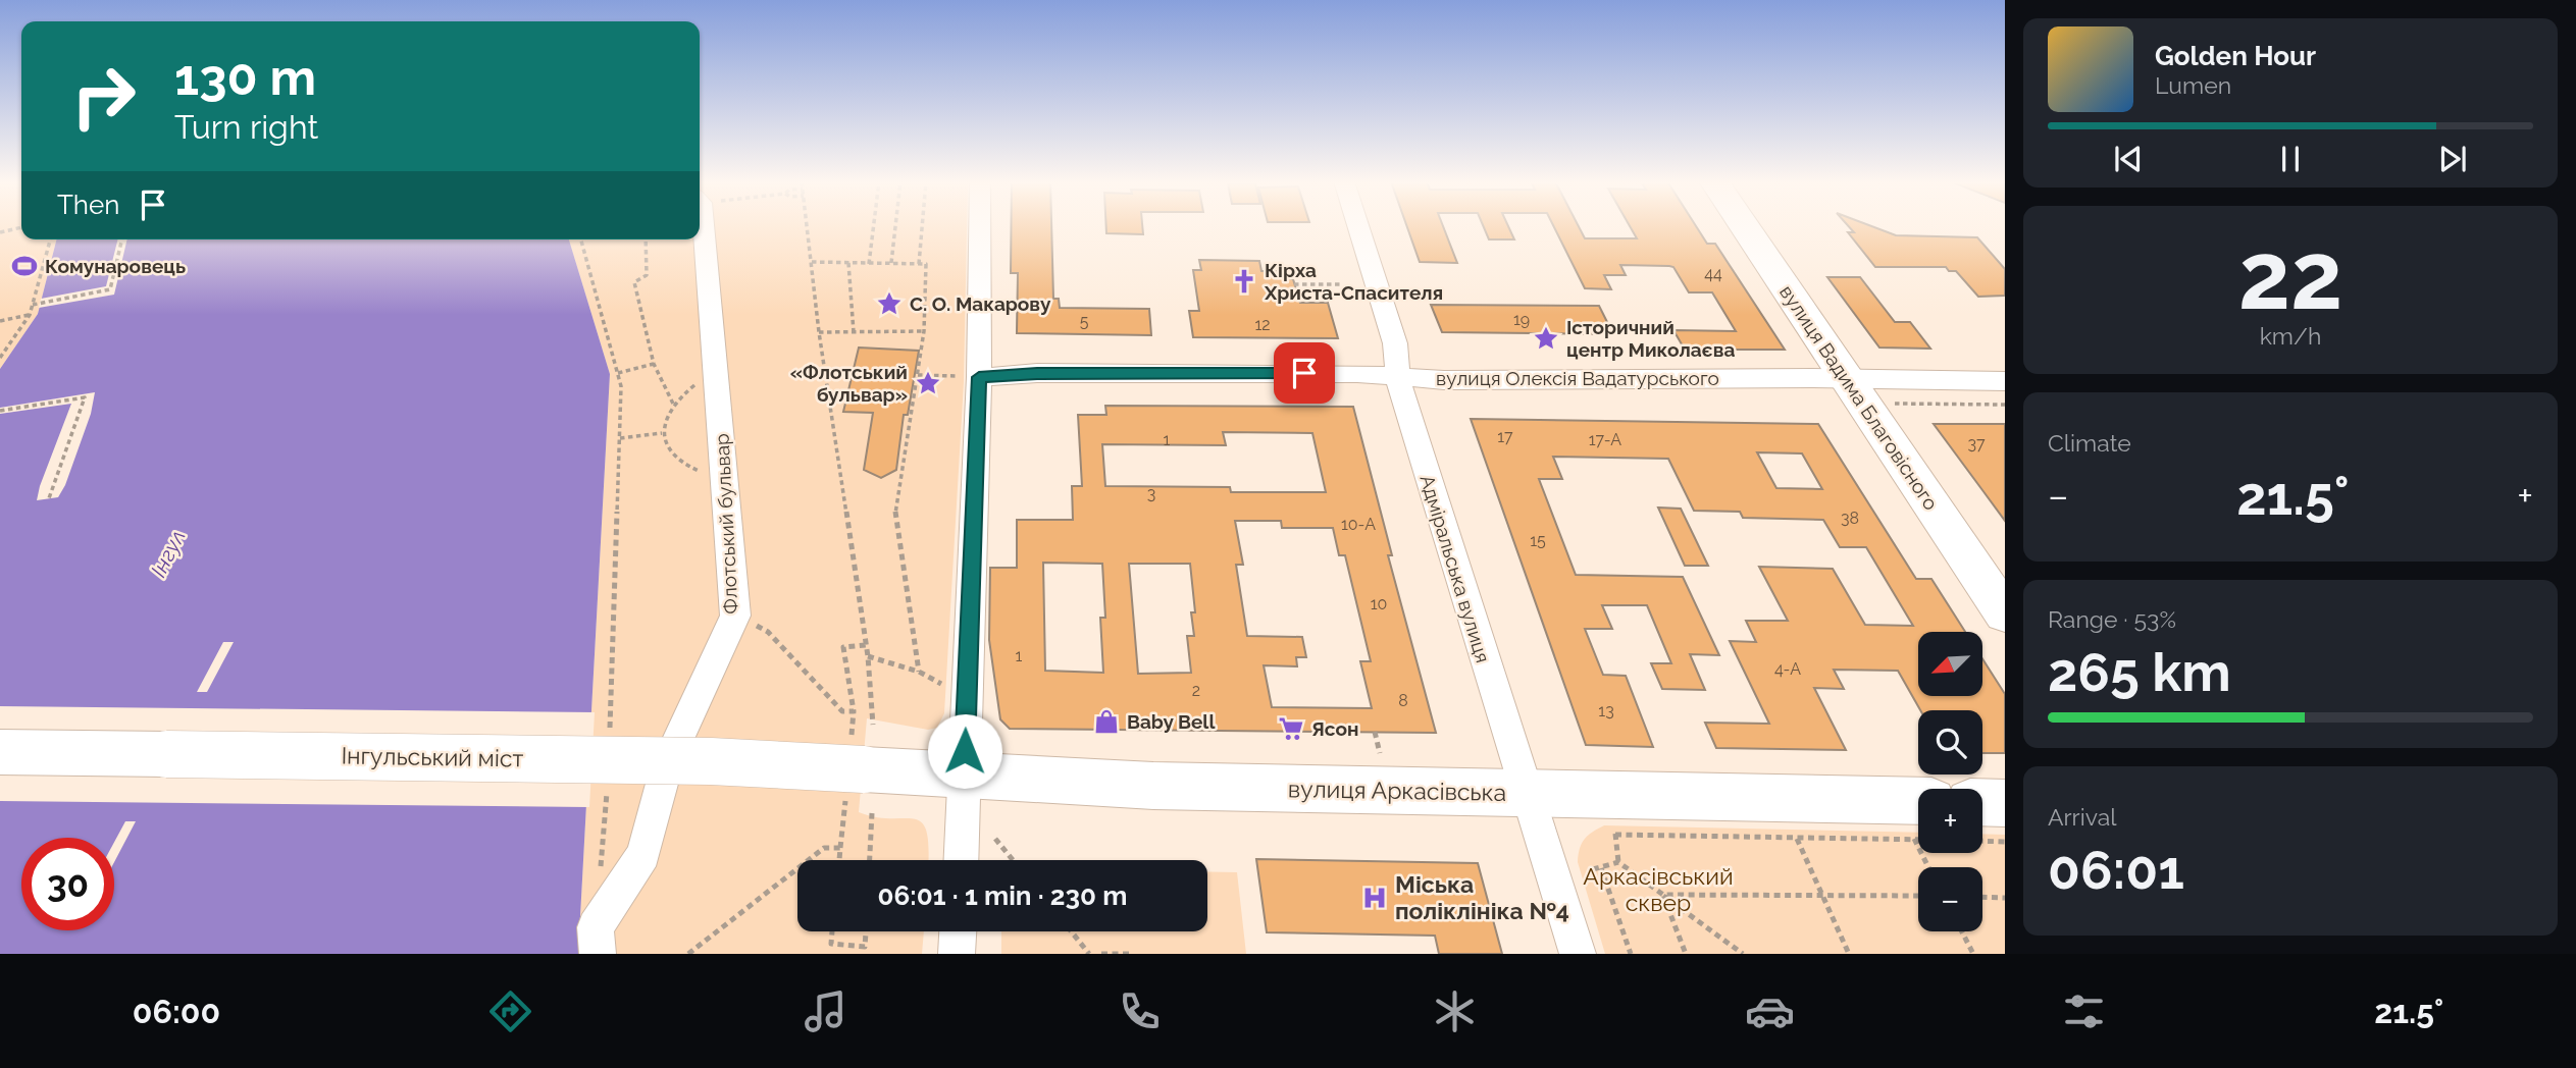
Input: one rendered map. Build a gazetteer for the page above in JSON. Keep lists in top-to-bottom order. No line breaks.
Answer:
{"streets":{"main road":["вулиця Вадима Благовісного","Інгульський міст","вулиця Аркасівська"],"street":["вулиця Олексія Вадатурського","Флотський бульвар","Адміральська вулиця"]},"crossings":[["вулиця Олексія Вадатурського","вулиця Вадима Благовісного"],["вулиця Олексія Вадатурського","Адміральська вулиця"],["Адміральська вулиця","вулиця Аркасівська"],["Інгульський міст","вулиця Аркасівська"]],"water":["Інгул"],"parks":["Аркасівський сквер"],"places":{"sports":["Комунаровець"],"church":["Кірха Христа-Спасителя"],"place":["С. О. Макарову","Історичний центр Миколаєва","«Флотський бульвар»"],"shop":["Baby Bell"],"supermarket":["Ясон"],"hospital":["Міська поліклініка №4"]},"house_numbers":["44","19","5","12","17","1","17-А","37","3","38","10-А","15","10","1","4-А","2","8","13"],"north":"bottom left","page":{"turn":["130 m","Turn right"],"song":["Golden Hour","Lumen"],"then":"Then","tile":[["22","km/h"],"Climate",["Range · 53%","265 km"],["Arrival","06:01"]],"heat":["−","21.5°","+"],"map_buttons":["+","−"],"limit":"30","trip":"06:01 · 1 min · 230 m","tabs":["06:00","21.5°"]}}
